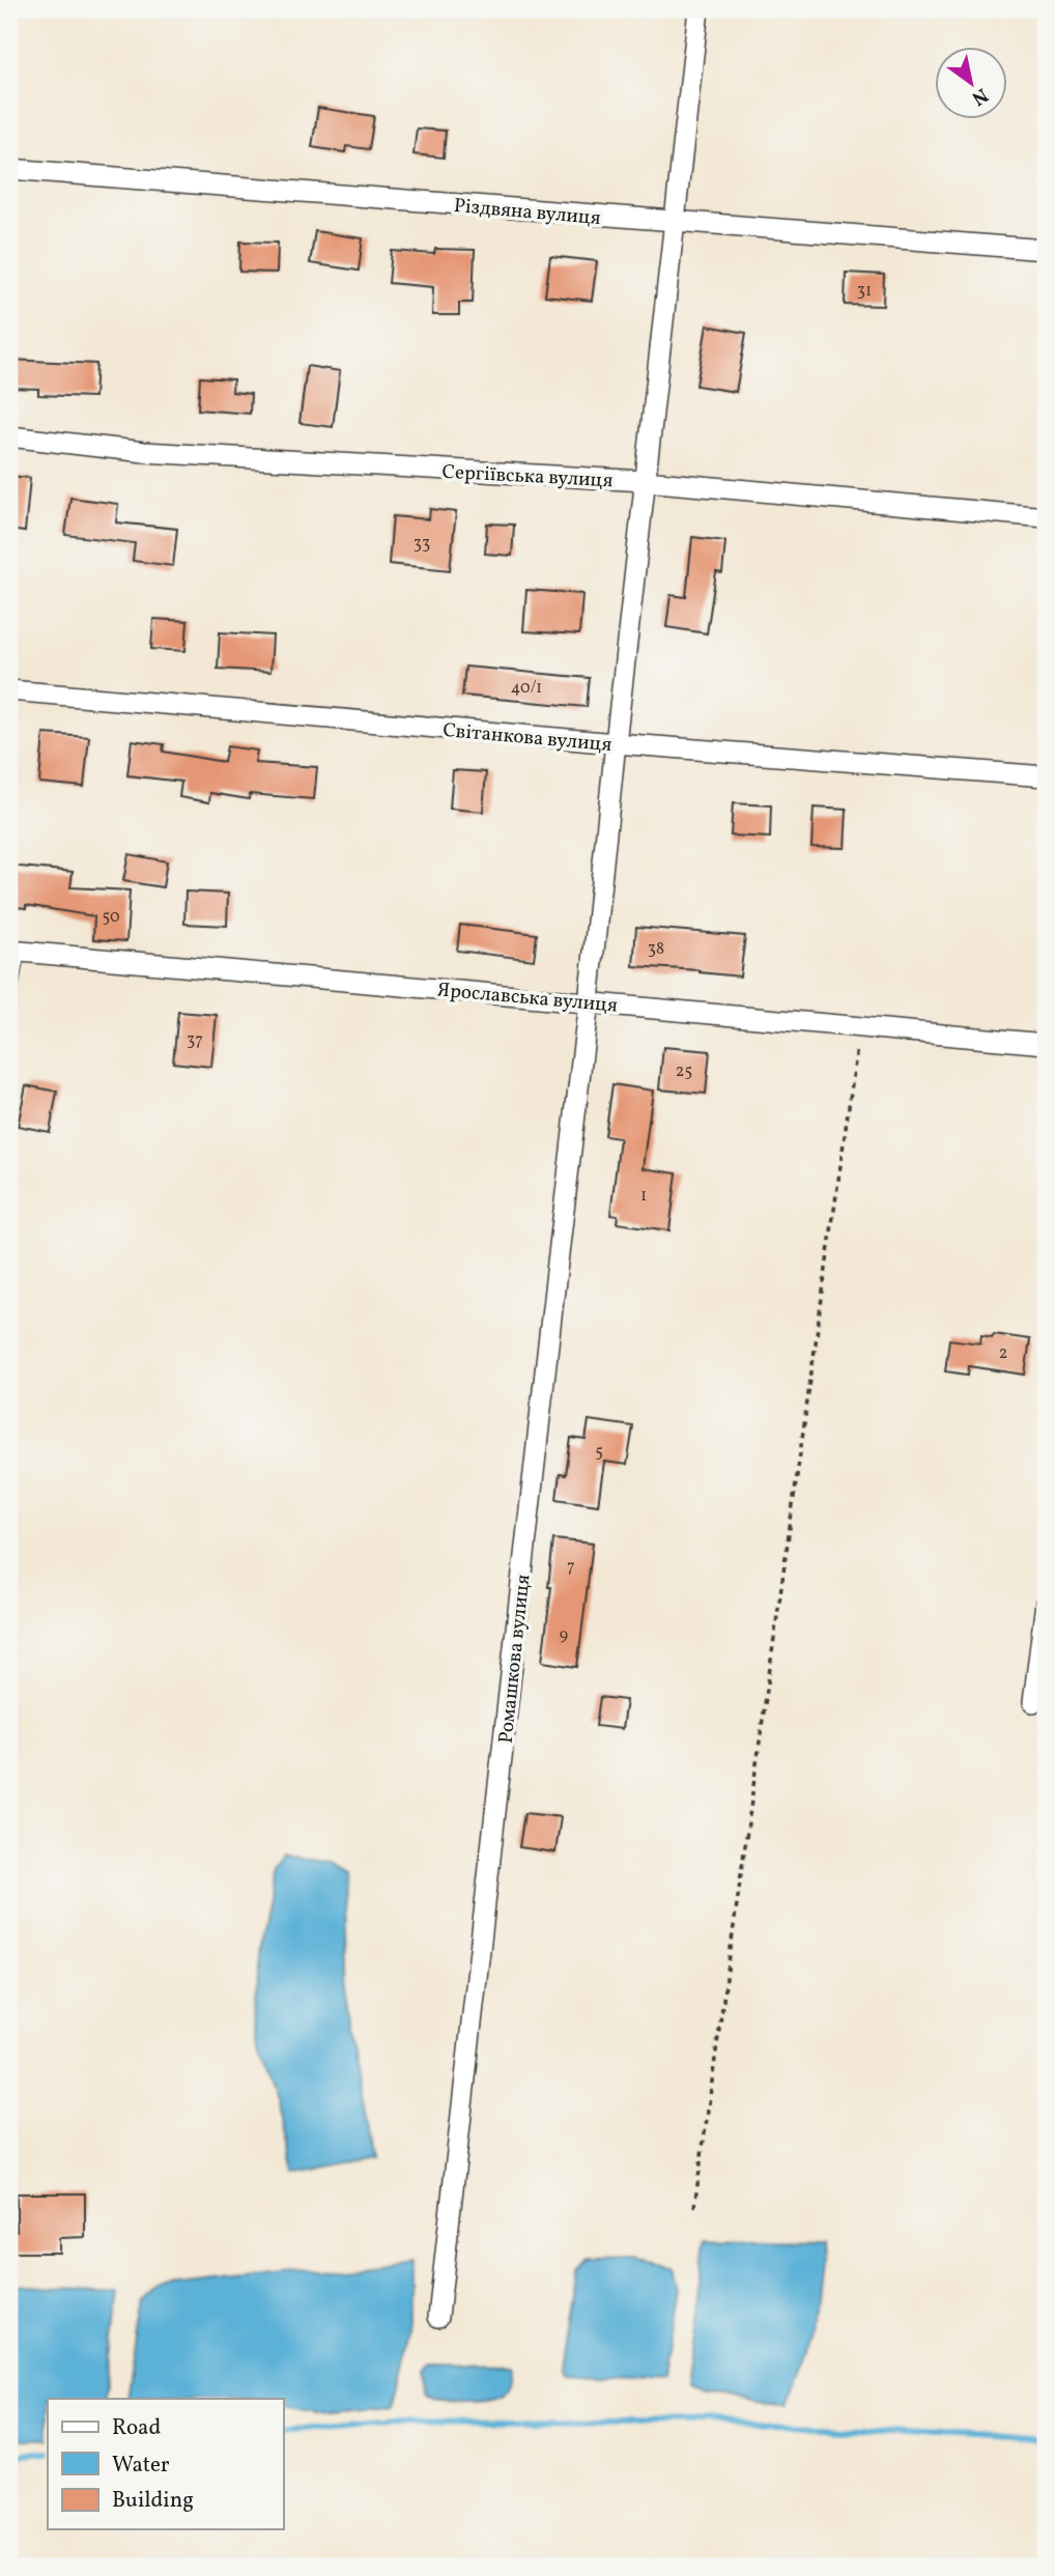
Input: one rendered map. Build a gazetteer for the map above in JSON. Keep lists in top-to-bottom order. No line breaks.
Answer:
{"streets":{"street":["Різдвяна вулиця","Сергіївська вулиця","Світанкова вулиця","Ярославська вулиця","Ромашкова вулиця"]},"crossings":[["Різдвяна вулиця","Ромашкова вулиця"],["Сергіївська вулиця","Ромашкова вулиця"],["Світанкова вулиця","Ромашкова вулиця"],["Ярославська вулиця","Ромашкова вулиця"]],"house_numbers":["31","33","40/1","50","38","37","25","1","2","5","7","9"],"legend":["Road","Water","Building"],"north":"bottom right"}
